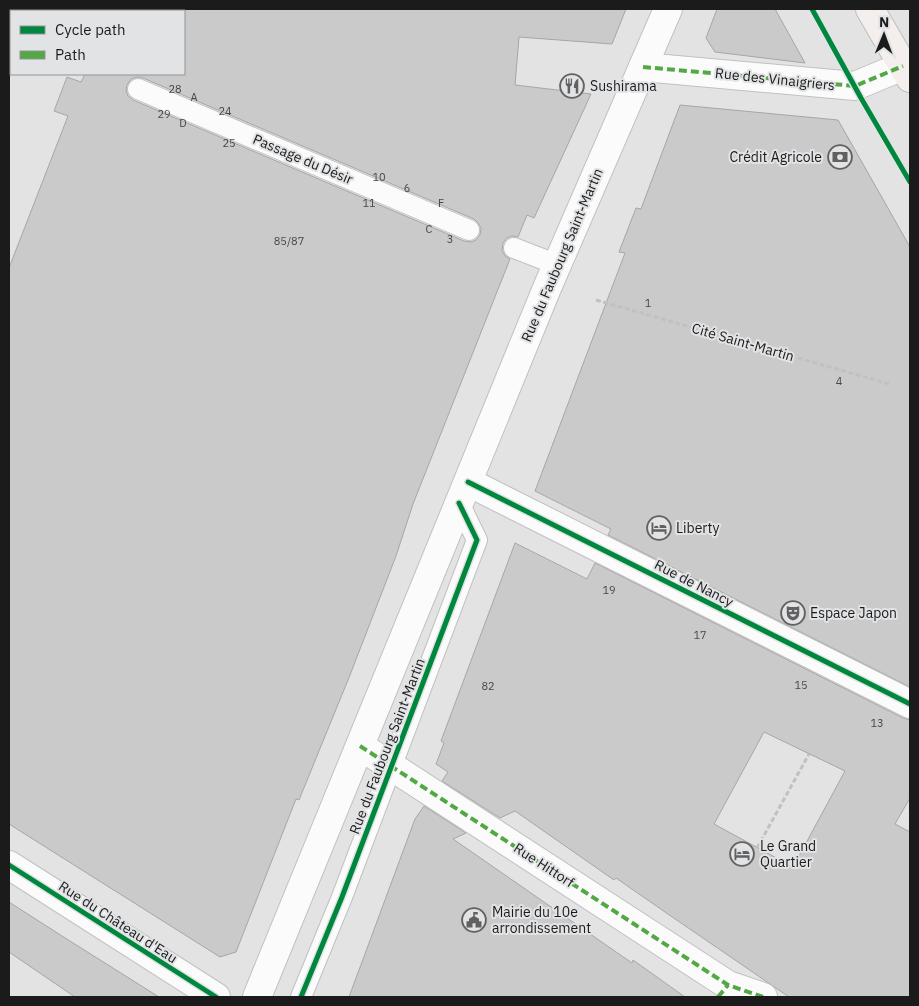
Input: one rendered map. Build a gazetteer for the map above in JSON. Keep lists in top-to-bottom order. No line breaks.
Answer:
{"streets":{"street":["Rue des Vinaigriers","Rue du Faubourg Saint-Martin","Rue de Nancy","Rue Hittorf","Rue du Château d'Eau"],"lane":["Passage du Désir"],"path":["Cité Saint-Martin"]},"crossings":[["Rue des Vinaigriers","Rue du Faubourg Saint-Martin"],["Rue du Faubourg Saint-Martin","Rue de Nancy"],["Rue du Faubourg Saint-Martin","Rue Hittorf"]],"places":{"restaurant":["Sushirama"],"bank":["Crédit Agricole"],"hotel":["Liberty","Le Grand Quartier"],"theatre":["Espace Japon"],"public building":["Mairie du 10e arrondissement"]},"house_numbers":["28","A","24","29","D","25","10","6","11","F","C","3","85/87","1","4","19","17","15","82","13"],"legend":["Cycle path","Path"],"north":"top"}
